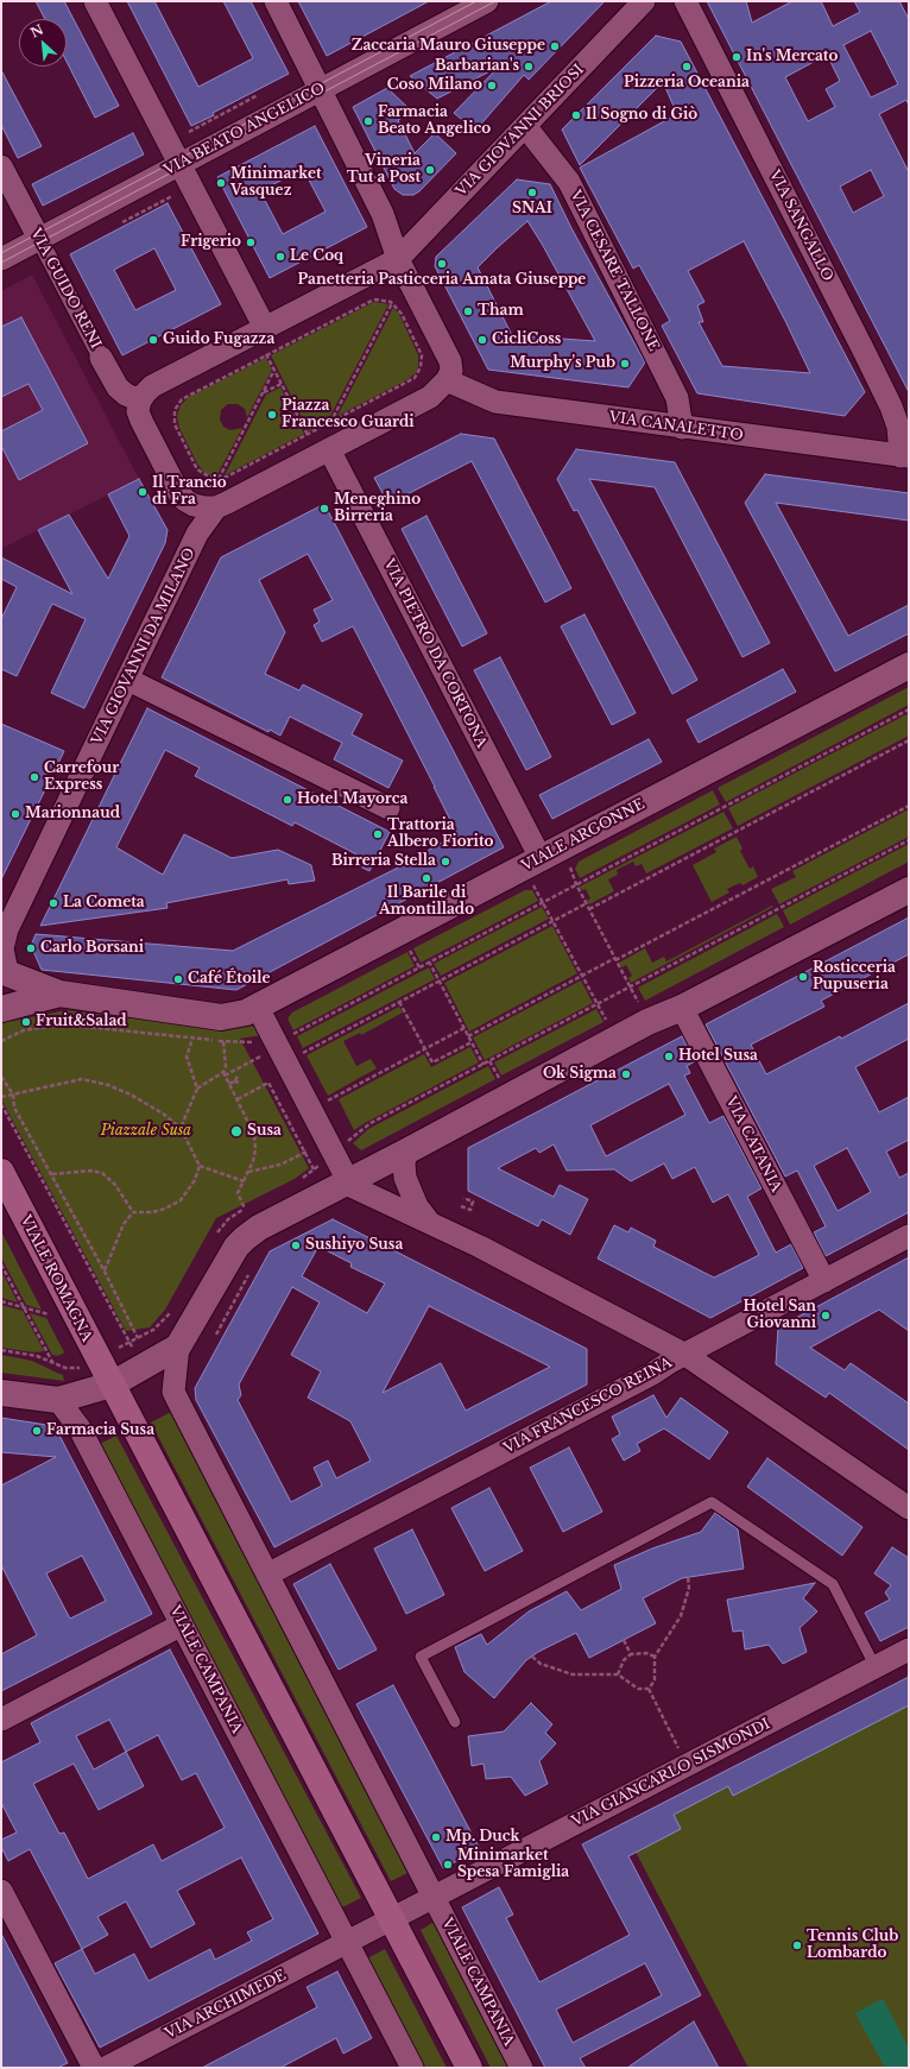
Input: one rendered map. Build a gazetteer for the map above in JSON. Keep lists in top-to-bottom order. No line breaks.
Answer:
{"streets":{"main road":["VIALE ROMAGNA"],"street":["VIA BEATO ANGELICO","VIA GIOVANNI BRIOSI","VIA SANGALLO","VIA CESARE TALLONE","VIA GUIDO RENI","VIA CANALETTO","VIA GIOVANNI DA MILANO","VIA PIETRO DA CORTONA","VIALE ARGONNE","VIA CATANIA","VIA FRANCESCO REINA","VIALE CAMPANIA","VIA GIANCARLO SISMONDI","VIA ARCHIMEDE"]},"crossings":[["VIA BEATO ANGELICO","VIA GUIDO RENI"],["VIA GIOVANNI BRIOSI","VIA CESARE TALLONE"],["VIA SANGALLO","VIA CANALETTO"],["VIA CESARE TALLONE","VIA CANALETTO"],["VIA PIETRO DA CORTONA","VIALE ARGONNE"],["VIA CATANIA","VIA FRANCESCO REINA"],["VIA FRANCESCO REINA","VIALE CAMPANIA"],["VIALE CAMPANIA","VIA GIANCARLO SISMONDI"],["VIALE CAMPANIA","VIA ARCHIMEDE"]],"parks":["Piazzale Susa"],"places":["Zaccaria Mauro Giuseppe","In's Mercato","Barbarian's","Pizzeria Oceania","Coso Milano","Il Sogno di Giò","Farmacia Beato Angelico","Vineria Tut a Post","Minimarket Vasquez","SNAI","Frigerio","Le Coq","Panetteria Pasticceria Amata Giuseppe","Tham","Guido Fugazza","CicliCoss","Murphy's Pub","Piazza Francesco Guardi","Il Trancio di Fra","Meneghino Birreria","Carrefour Express","Hotel Mayorca","Marionnaud","Trattoria Albero Fiorito","Birreria Stella","Il Barile di Amontillado","La Cometa","Carlo Borsani","Rosticceria Pupuseria","Café Étoile","Fruit&Salad","Hotel Susa","Ok Sigma","Susa","Sushiyo Susa","Hotel San Giovanni","Farmacia Susa","Mp. Duck","Minimarket Spesa Famiglia","Tennis Club Lombardo"],"north":"top left"}
